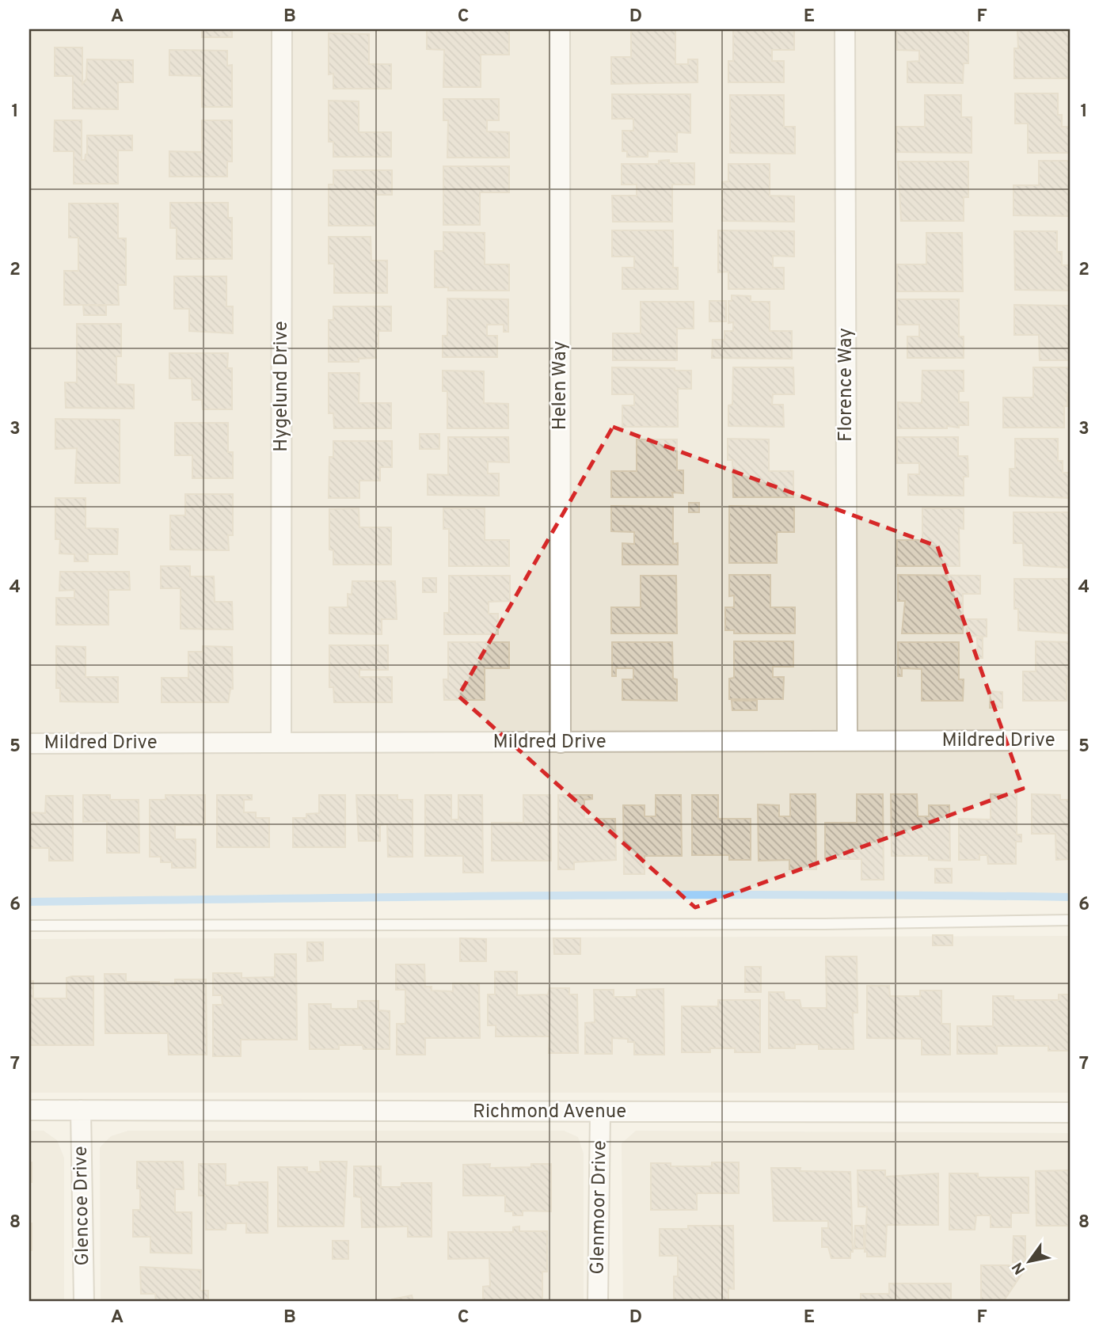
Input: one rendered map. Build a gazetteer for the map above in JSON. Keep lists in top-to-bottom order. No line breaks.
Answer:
{"streets":{"street":["Florence Way","Helen Way","Hygelund Drive","Mildred Drive","Richmond Avenue","Glencoe Drive","Glenmoor Drive"]},"crossings":[["Florence Way","Mildred Drive"],["Helen Way","Mildred Drive"],["Hygelund Drive","Mildred Drive"],["Richmond Avenue","Glencoe Drive"],["Richmond Avenue","Glenmoor Drive"]],"north":"bottom left","grid":{"columns":["A","B","C","D","E","F"],"rows":["1","2","3","4","5","6","7","8"]}}
